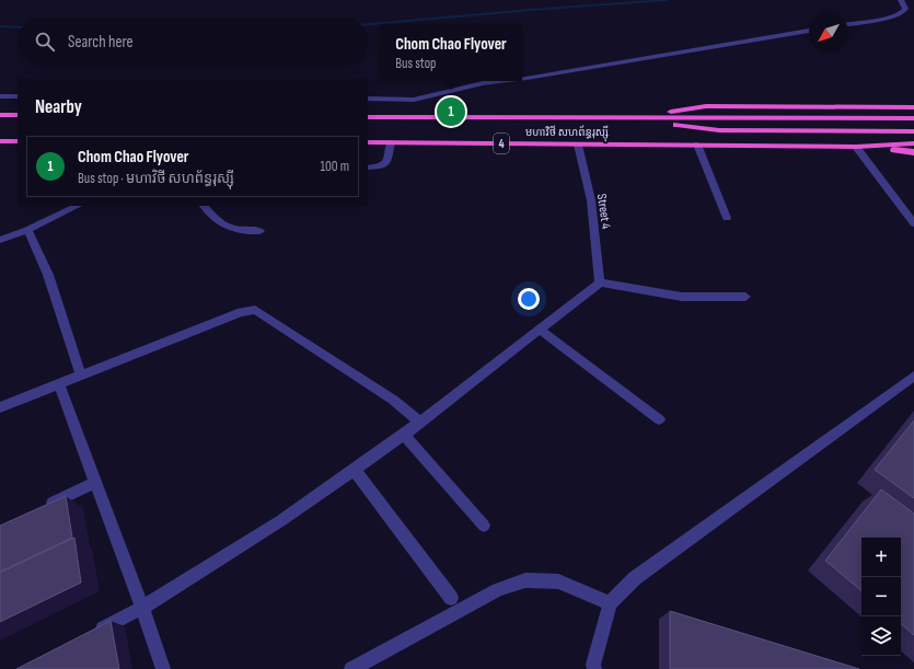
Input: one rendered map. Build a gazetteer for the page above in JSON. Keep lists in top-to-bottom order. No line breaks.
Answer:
{"streets":{"highway":["មហាវិថី សហព័ន្ធរុស្ស៊ី","4"],"street":["Street 4"]},"crossings":[["មហាវិថី សហព័ន្ធរុស្ស៊ី","Street 4"]],"north":"bottom left","page":{"search":"Search here","popup":["Chom Chao Flyover","Bus stop"],"heading":"Nearby","pins":"1","list":[{"mark":"1","name":"Chom Chao Flyover","note":"Bus stop · មហាវិថី សហព័ន្ធរុស្ស៊ី","value":"100 m"}],"map_buttons":["+","−"]}}
